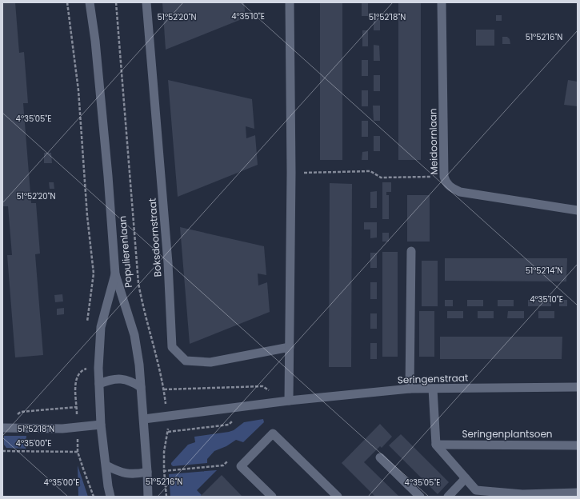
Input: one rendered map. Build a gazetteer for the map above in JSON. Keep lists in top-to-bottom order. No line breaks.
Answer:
{"streets":{"street":["Meidoornlaan","Boksdoornstraat","Populierenlaan","Seringenstraat","Seringenplantsoen"]},"crossings":[["Populierenlaan","Seringenstraat"]],"coordinates":["4°35'10\"E","51°52'20\"N","51°52'18\"N","51°52'16\"N","4°35'05\"E","51°52'14\"N","4°35'00\"E"]}
